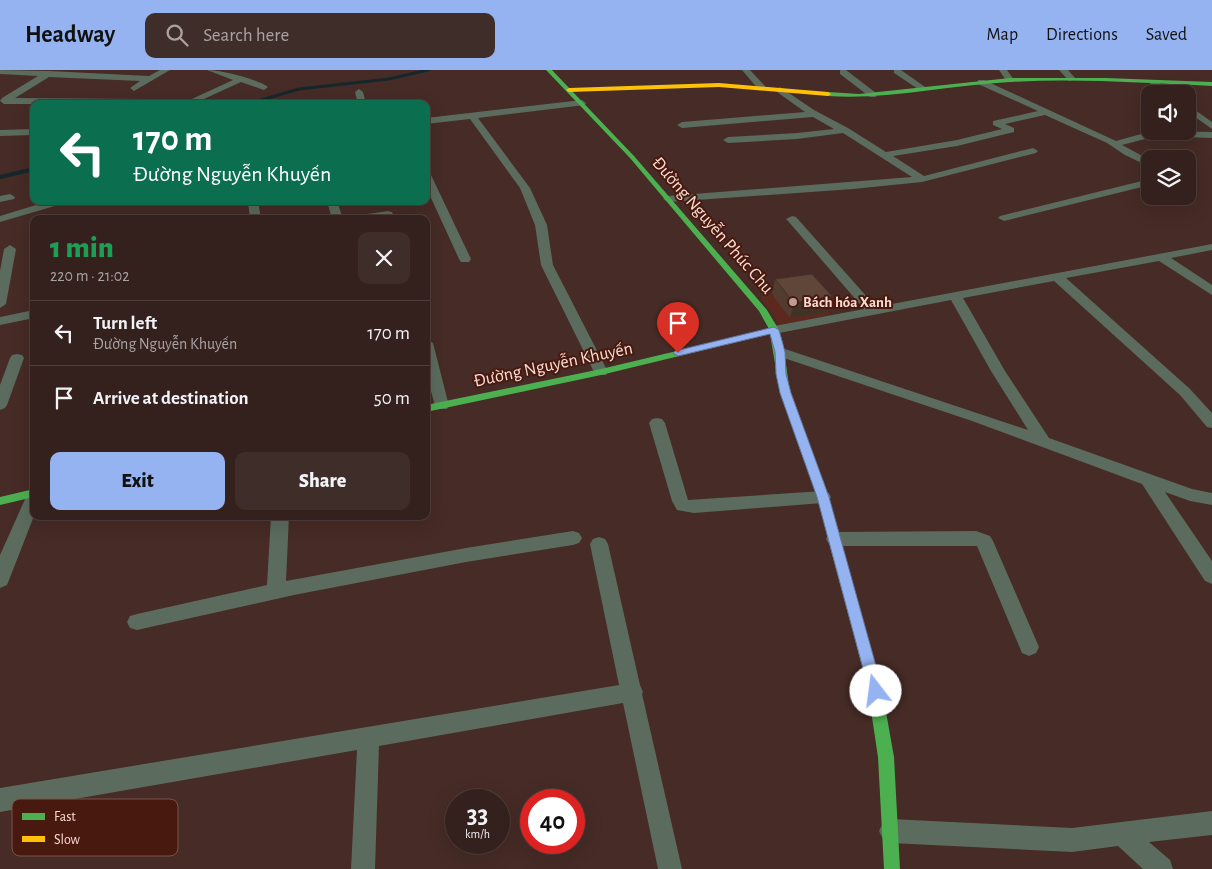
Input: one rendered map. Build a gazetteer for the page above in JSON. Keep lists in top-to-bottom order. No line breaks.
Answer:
{"streets":{"street":["Đường Nguyễn Phúc Chu","Đường Nguyễn Khuyến"]},"crossings":[["Đường Nguyễn Phúc Chu","Đường Nguyễn Khuyến"]],"places":["Bách hóa Xanh"],"legend":["Fast","Slow"],"page":{"header":"Headway","search":"Search here","nav":["Map","Directions","Saved"],"turn":["170 m","Đường Nguyễn Khuyến"],"heading":["1 min","220 m · 21:02"],"list":[{"name":"Turn left","note":"Đường Nguyễn Khuyến","value":"170 m"},{"name":"Arrive at destination","value":"50 m"}],"buttons":["Exit","Share"],"speed":"33 km/h","limit":"40"}}
